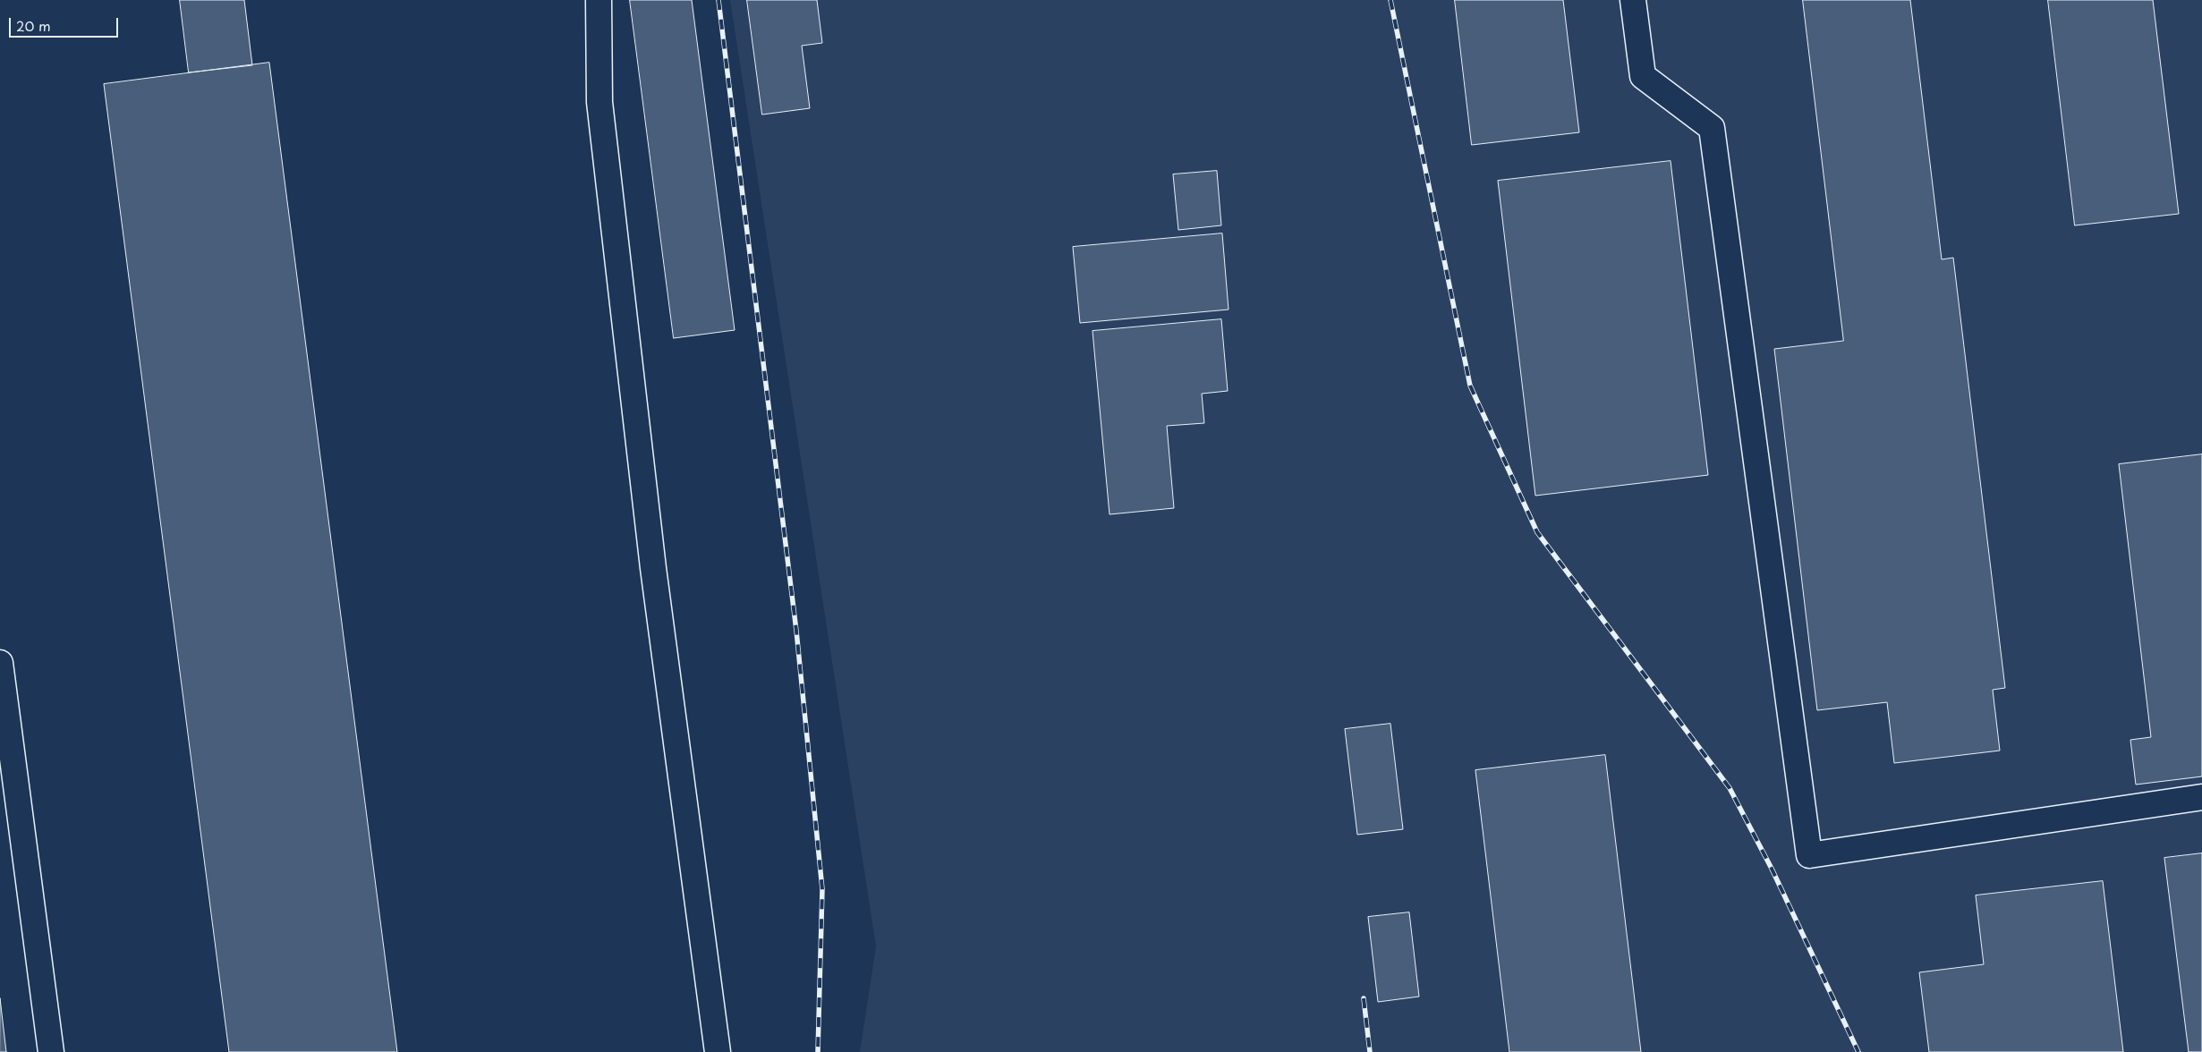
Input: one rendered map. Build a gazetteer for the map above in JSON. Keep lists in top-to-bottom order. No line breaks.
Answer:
{"scale_bar":"20 m"}
